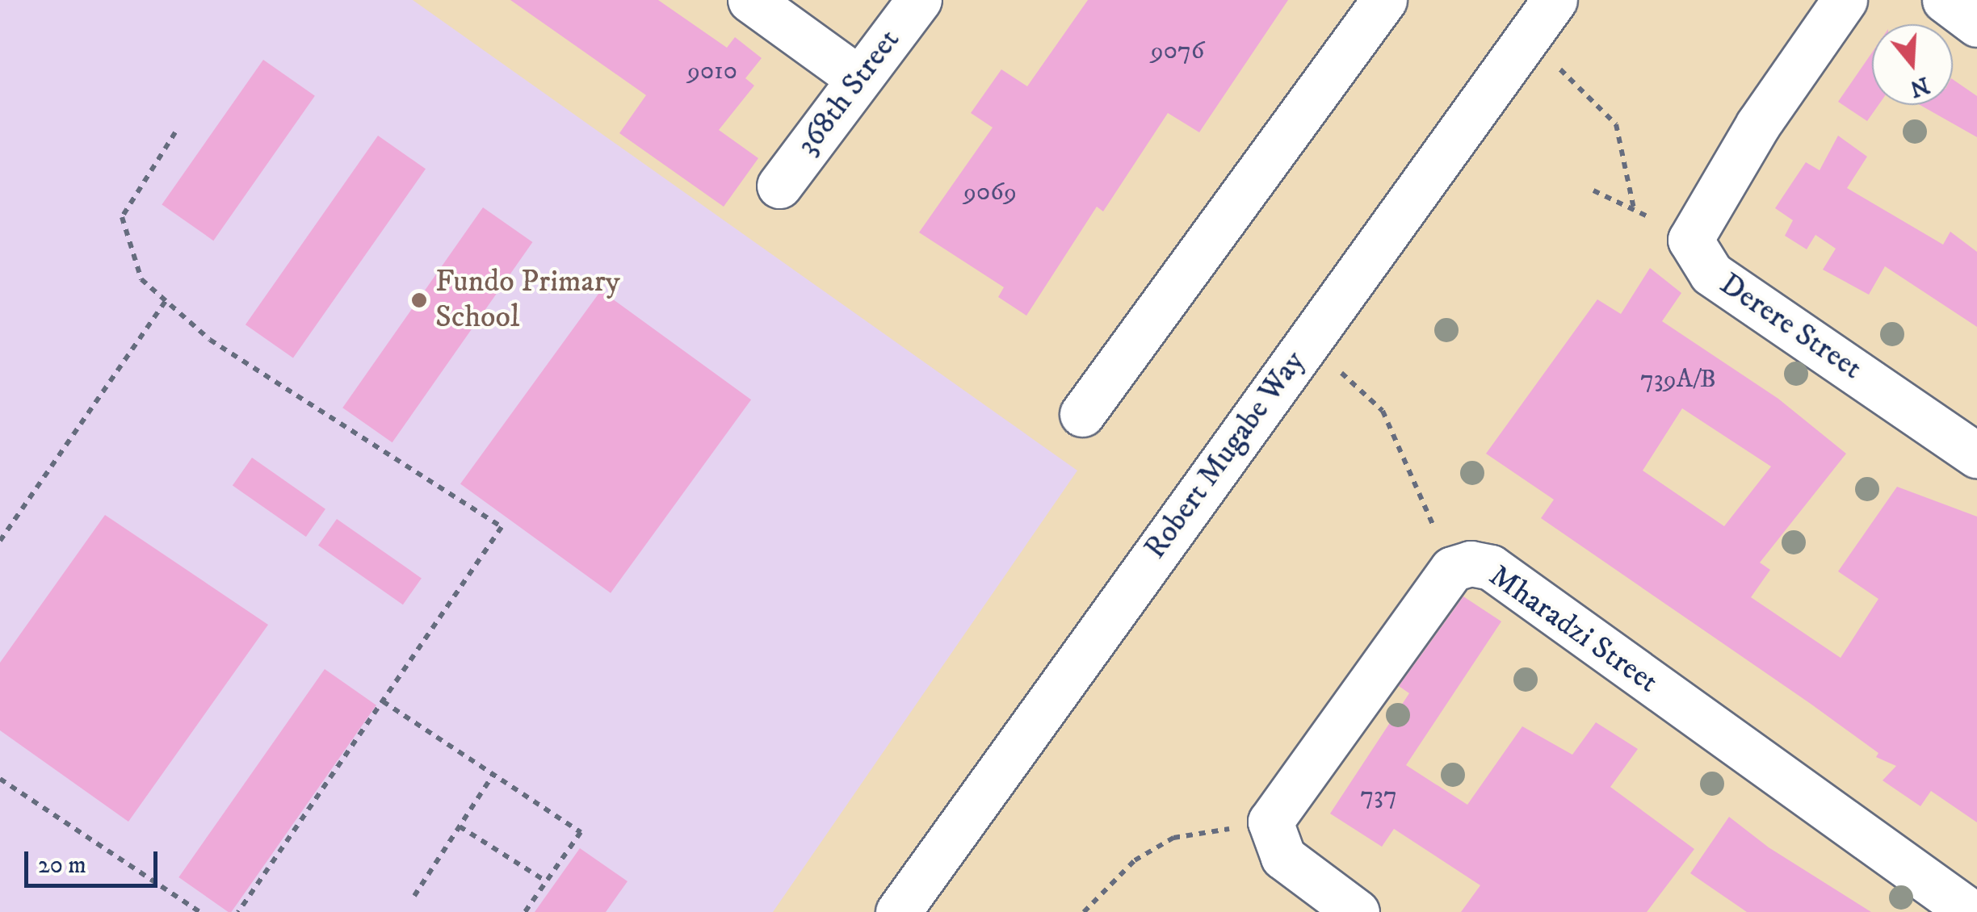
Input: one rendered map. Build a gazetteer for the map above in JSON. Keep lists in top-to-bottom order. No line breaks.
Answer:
{"streets":{"street":["368th Street","Derere Street","Robert Mugabe Way","Mharadzi Street"]},"places":["Fundo Primary School"],"house_numbers":["9076","9010","9069","739A/B","737"],"scale_bar":"20 m","north":"bottom"}
